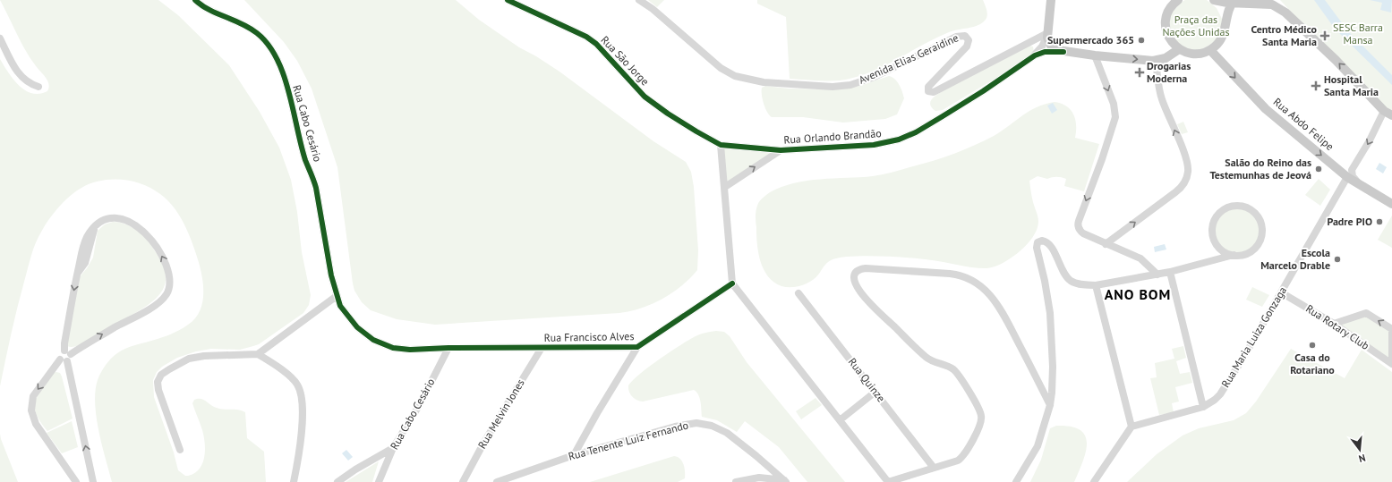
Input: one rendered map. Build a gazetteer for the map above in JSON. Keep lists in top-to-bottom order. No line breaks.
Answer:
{"streets":{"main road":["Rua Abdo Felipe"],"street":["Avenida Elias Geraidine","Rua São Jorge","Rua Cabo Cesário","Rua Orlando Brandão","Rua Rotary Club","Rua Francisco Alves","Rua Maria Luiza Gonzaga","Rua Quinze","Rua Melvin Jones","Rua Tenente Luiz Fernando"]},"crossings":[["Rua São Jorge","Rua Orlando Brandão"],["Rua Cabo Cesário","Rua Francisco Alves"],["Rua Abdo Felipe","Rua Maria Luiza Gonzaga"],["Rua Rotary Club","Rua Maria Luiza Gonzaga"],["Rua Francisco Alves","Rua Melvin Jones"]],"districts":["ANO BOM"],"parks":["Praça das Nações Unidas","SESC Barra Mansa"],"places":{"health":["Centro Médico Santa Maria","Drogarias Moderna","Hospital Santa Maria"],"other":["Supermercado 365","Salão do Reino das Testemunhas de Jeová","Padre PIO","Escola Marcelo Drable","Casa do Rotariano"]},"north":"bottom"}
